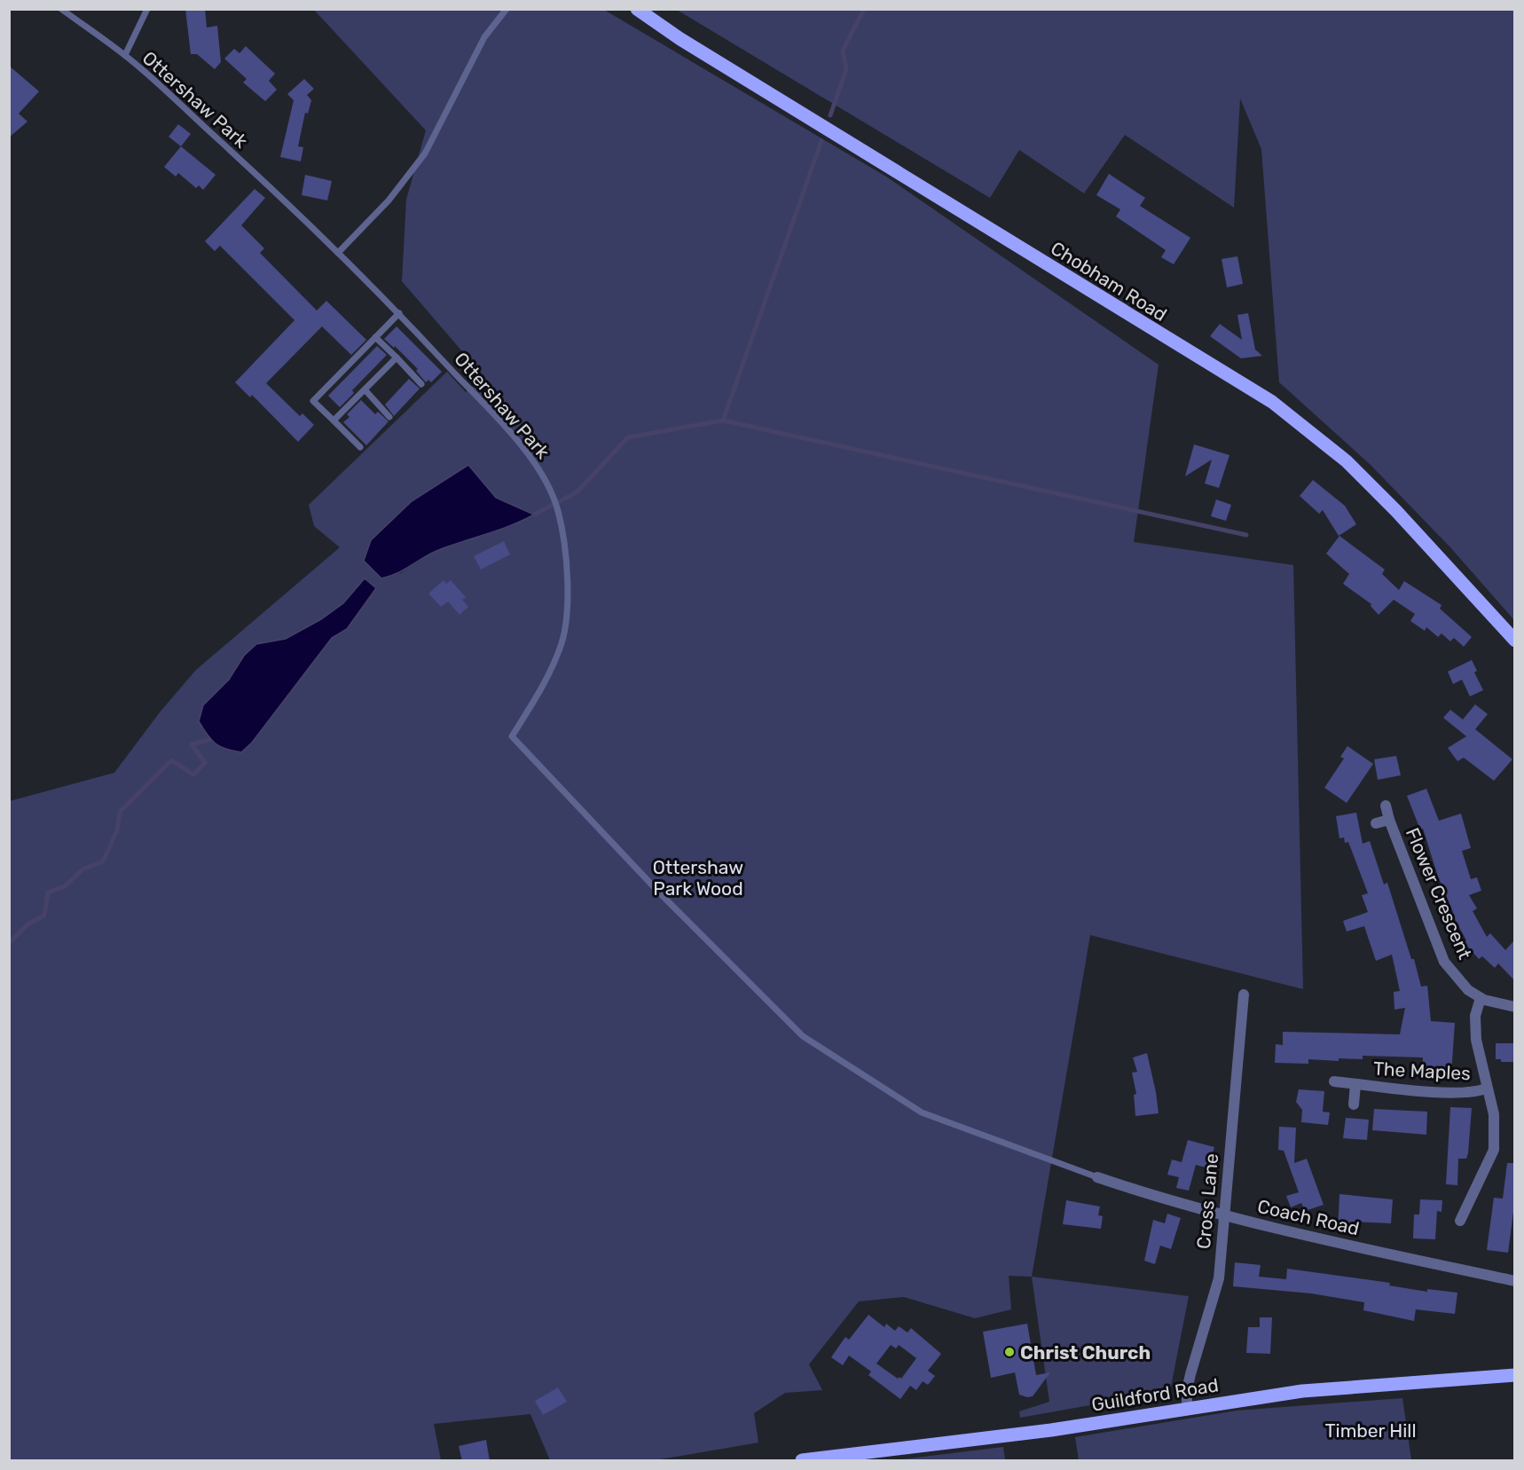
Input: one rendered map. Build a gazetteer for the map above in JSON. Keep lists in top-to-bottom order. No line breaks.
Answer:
{"streets":{"main road":["Chobham Road","Guildford Road"],"street":["Flower Crescent","The Maples","Cross Lane","Coach Road"],"lane":["Ottershaw Park"]},"crossings":[["Ottershaw Park","Coach Road"],["Flower Crescent","The Maples"],["Cross Lane","Coach Road"],["Cross Lane","Guildford Road"]],"parks":["Ottershaw Park Wood","Timber Hill"],"places":["Christ Church"]}
